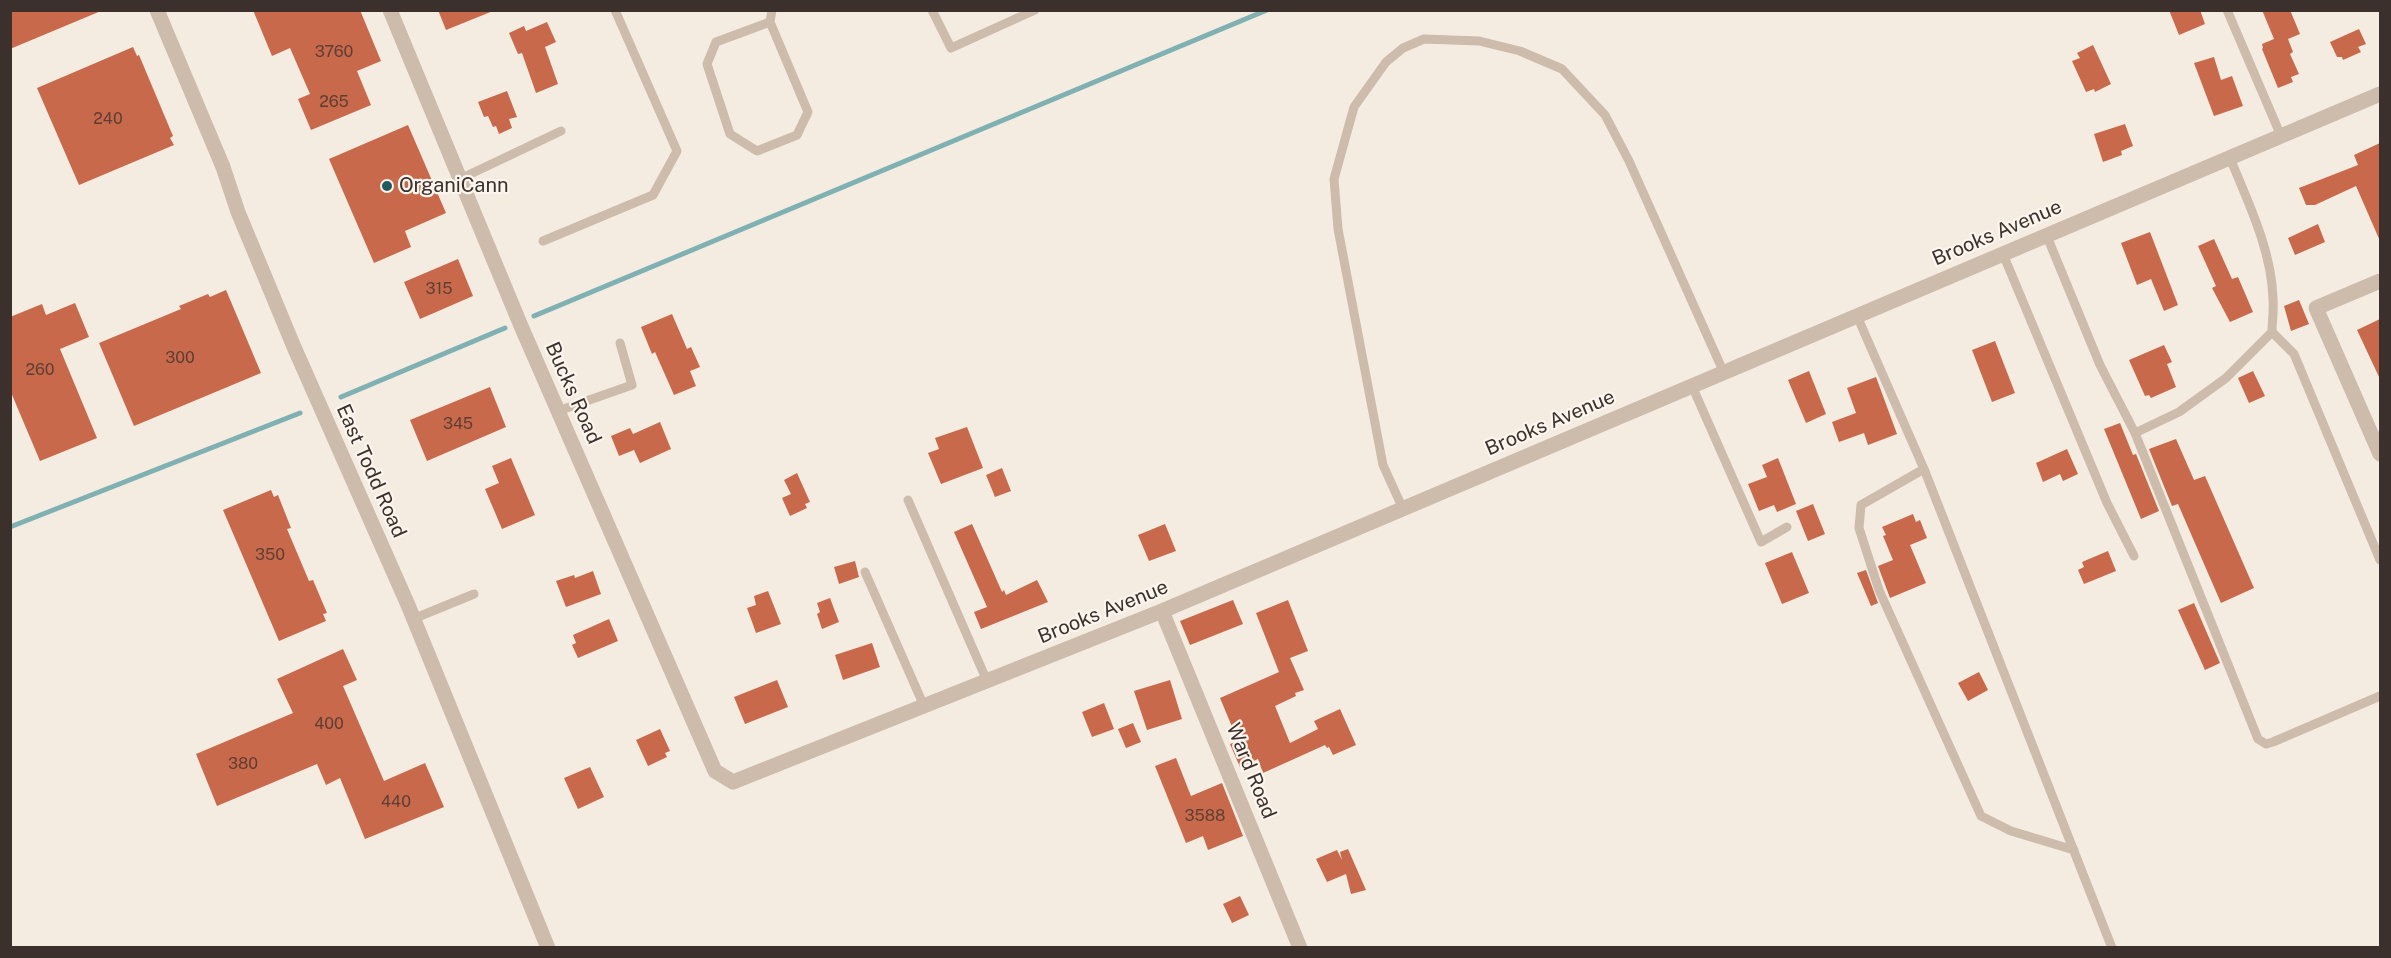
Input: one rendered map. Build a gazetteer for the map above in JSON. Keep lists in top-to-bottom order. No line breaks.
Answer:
{"streets":{"street":["Brooks Avenue","Bucks Road","East Todd Road","Ward Road"]},"crossings":[["Brooks Avenue","Bucks Road"],["Brooks Avenue","Ward Road"]],"places":["OrganiCann"],"house_numbers":["3760","265","240","315","300","260","345","350","400","380","440","3588"]}
